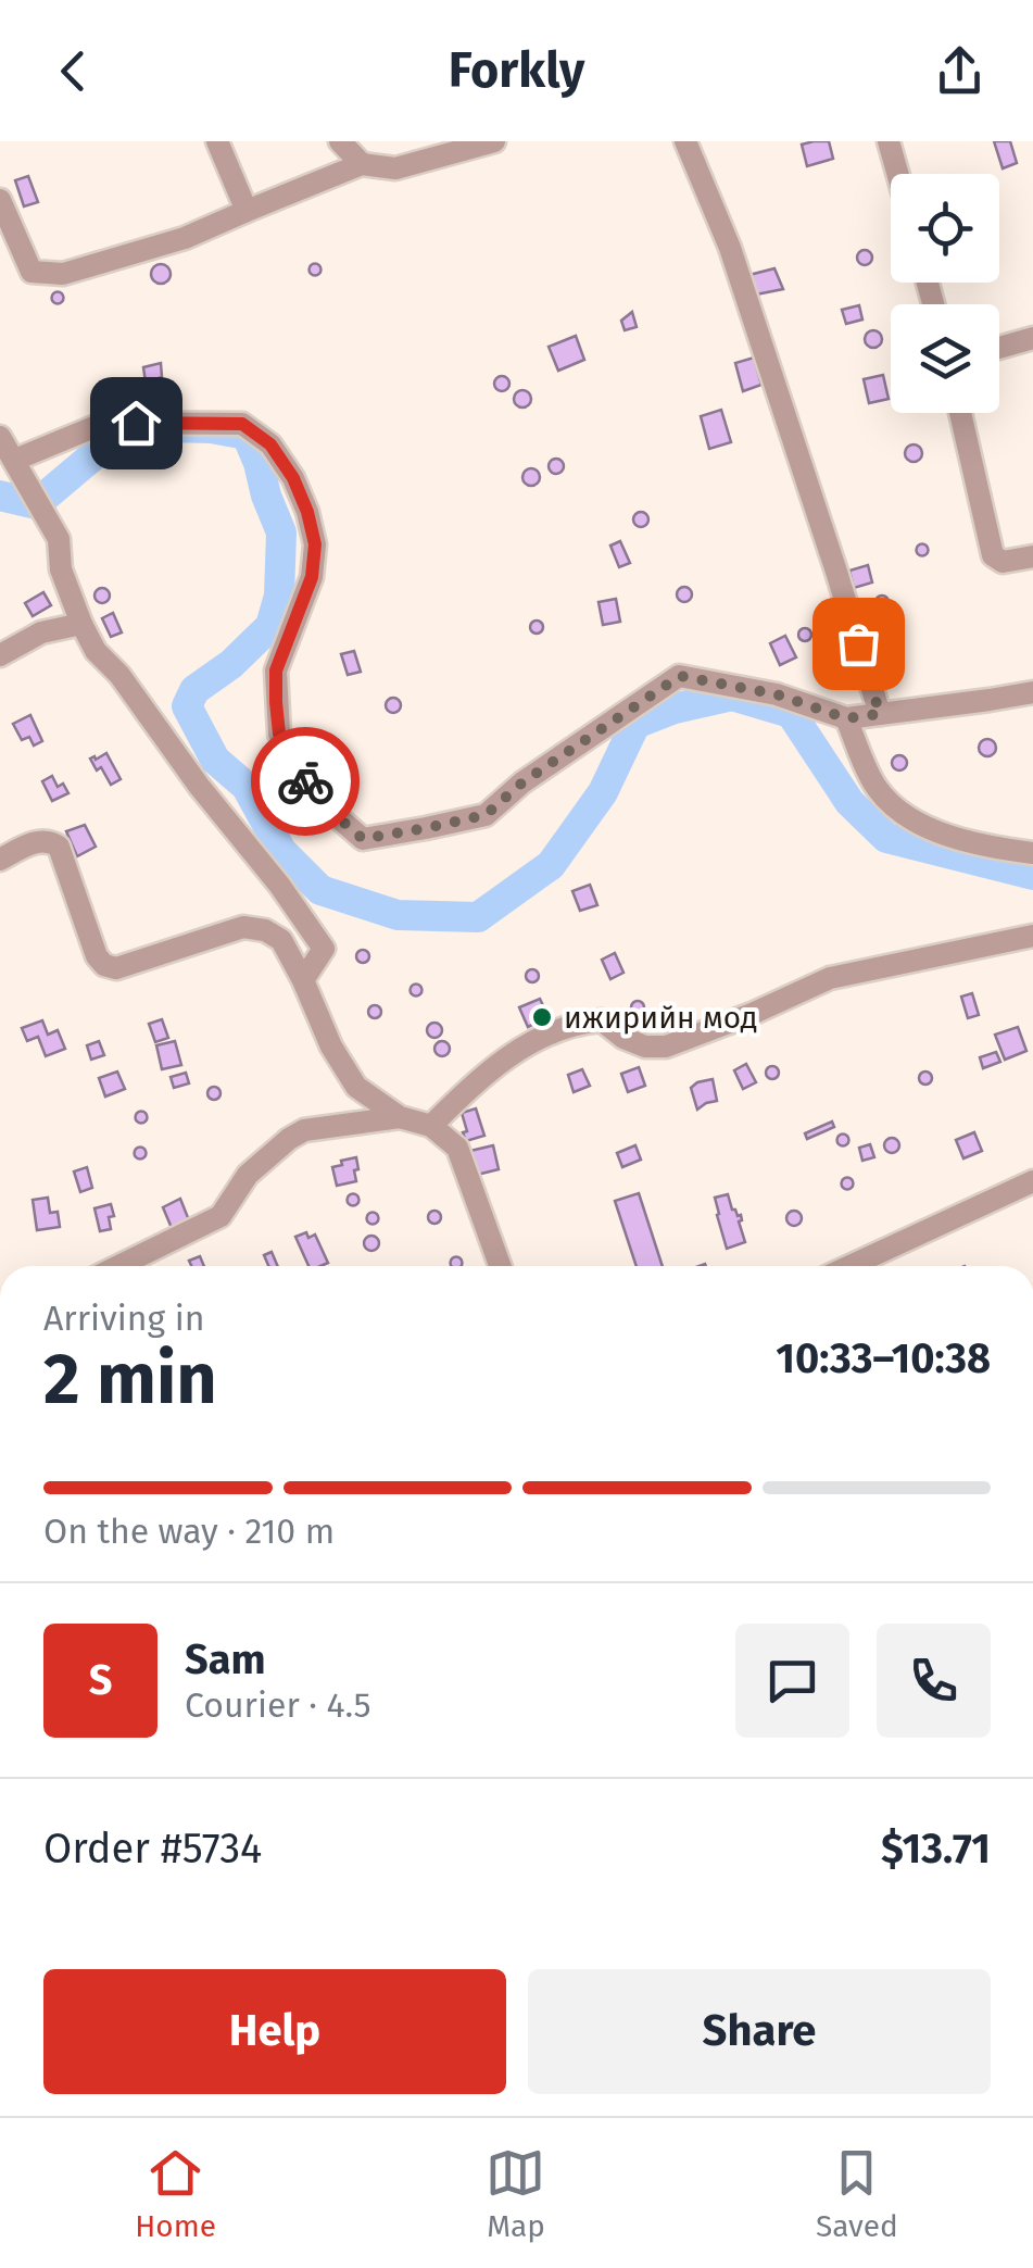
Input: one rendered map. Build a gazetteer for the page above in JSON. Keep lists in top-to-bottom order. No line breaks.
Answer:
{"places":["ижирийн мод"],"page":{"header":"Forkly","heading":["2 min","Arriving in","10:33–10:38"],"panel":["Sam","Courier · 4.5","Order #5734","$13.71"],"bar":"On the way · 210 m","round":"S","buttons":["Help","Share"],"tabs":["Home","Map","Saved"]}}
